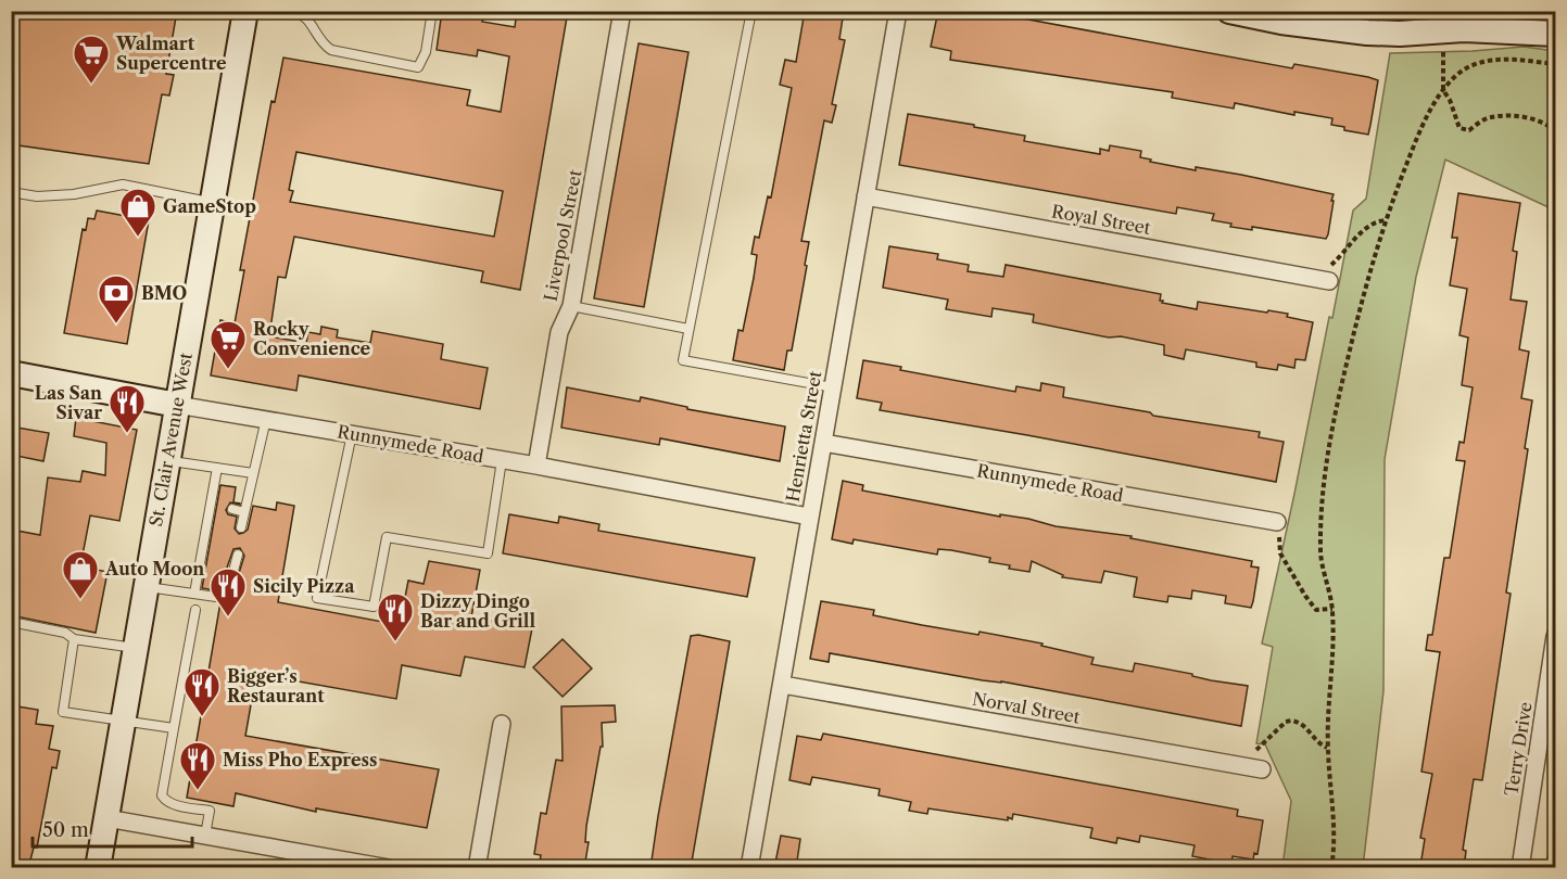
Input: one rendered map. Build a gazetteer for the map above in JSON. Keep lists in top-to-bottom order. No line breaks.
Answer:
{"streets":{"main road":["St. Clair Avenue West","Runnymede Road"],"street":["Royal Street","Liverpool Street","Henrietta Street","Norval Street","Terry Drive"]},"crossings":[["Royal Street","Henrietta Street"],["Liverpool Street","Runnymede Road"],["Henrietta Street","Runnymede Road"],["Henrietta Street","Norval Street"],["St. Clair Avenue West","Runnymede Road"]],"places":{"supermarket":["Walmart Supercentre","Rocky Convenience"],"shop":["GameStop","Auto Moon"],"bank":["BMO"],"restaurant":["Las San Sivar","Sicily Pizza","Dizzy Dingo Bar and Grill","Bigger’s Restaurant","Miss Pho Express"]},"scale_bar":"50 m"}
